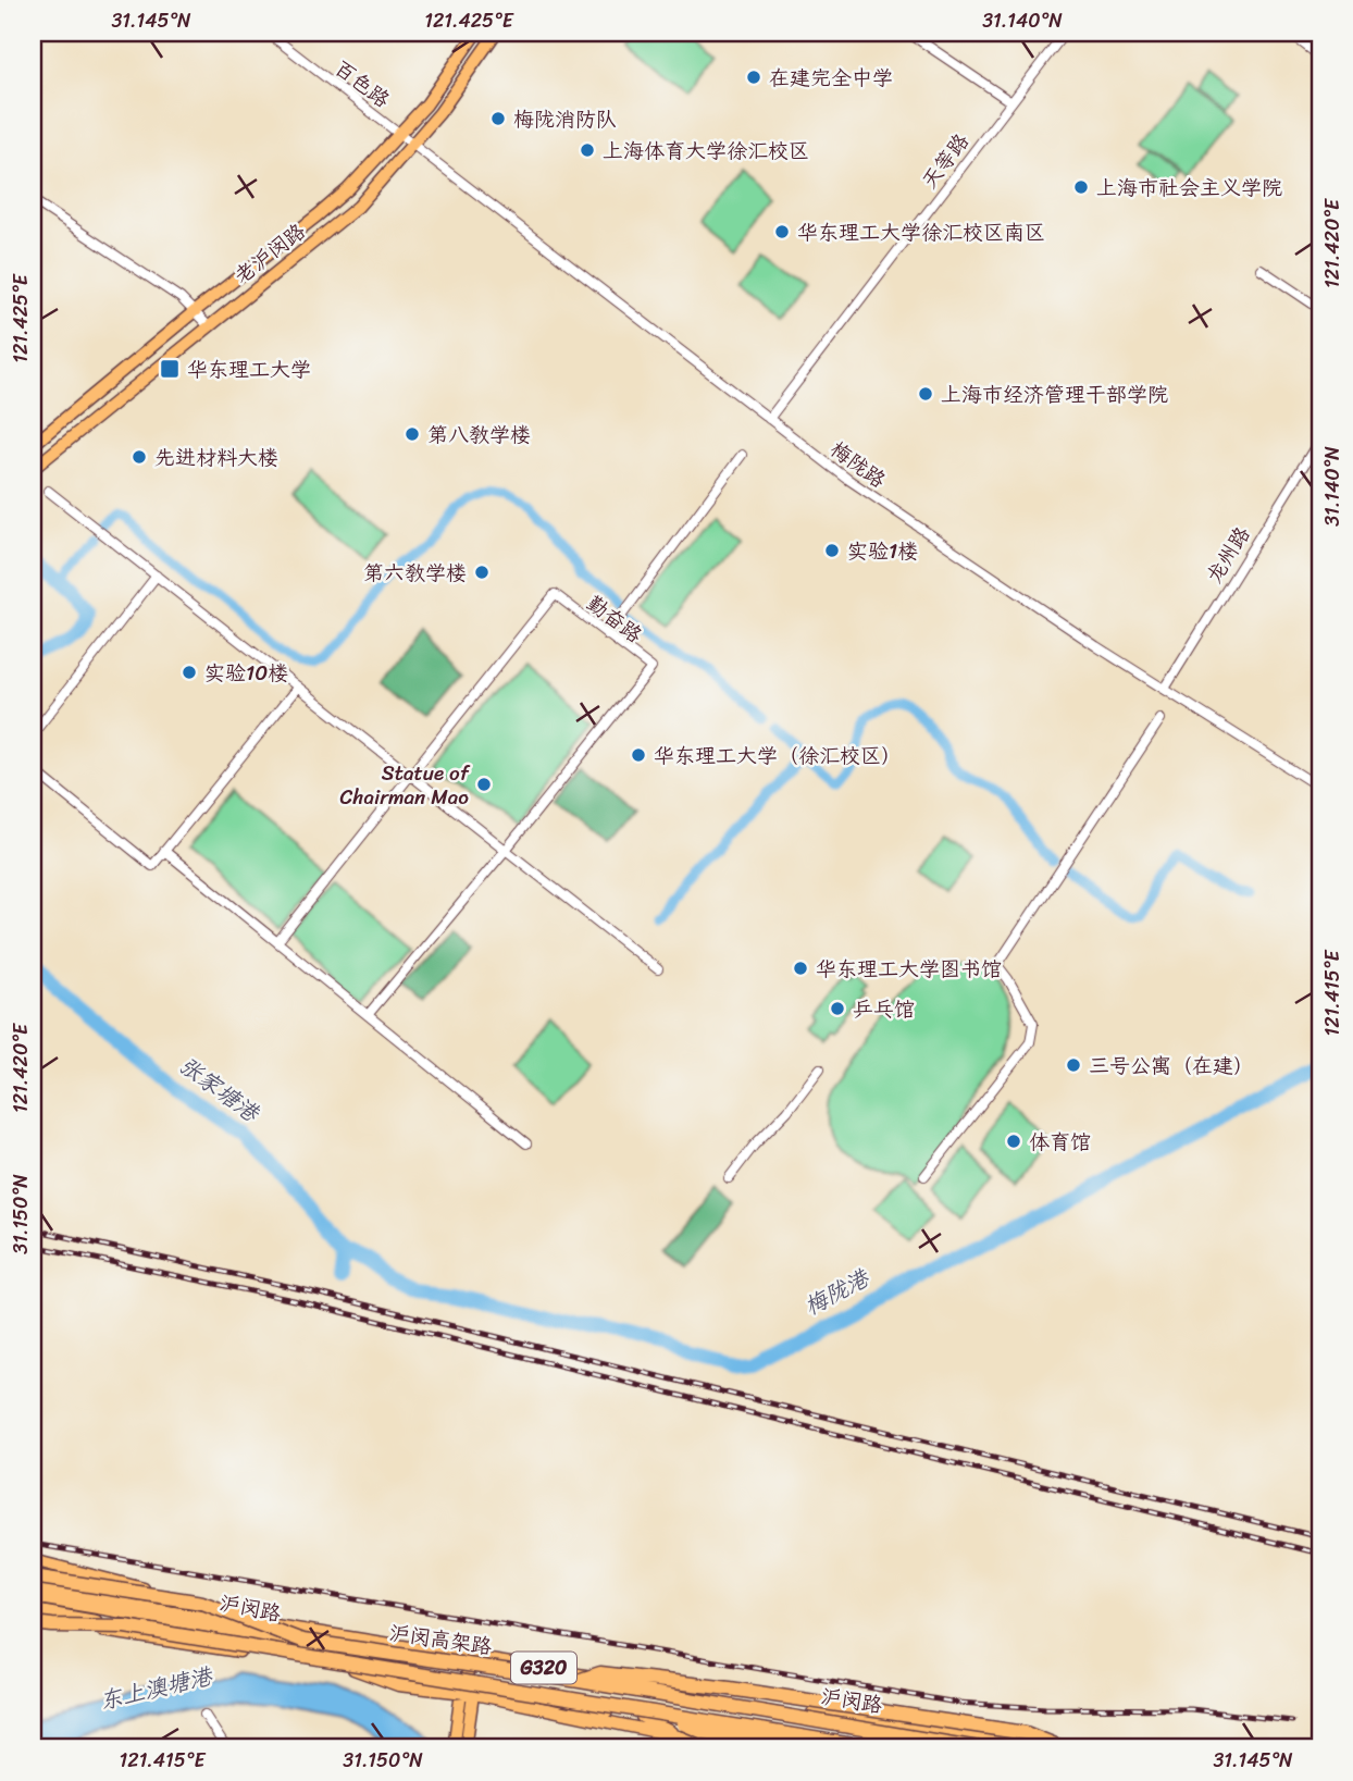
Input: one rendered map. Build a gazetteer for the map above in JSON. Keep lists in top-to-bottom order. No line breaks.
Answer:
{"streets":{"highway":["沪闵高架路"],"main road":["老沪闵路","沪闵路","G320"],"street":["百色路","天等路","梅陇路","龙州路","勤奋路"]},"crossings":[["百色路","老沪闵路"],["百色路","梅陇路"],["天等路","梅陇路"],["老沪闵路","梅陇路"],["梅陇路","龙州路"],["沪闵路","沪闵高架路"]],"water":["张家塘港","梅陇港","东上澳塘港"],"places":{"other":["在建完全中学","梅陇消防队","上海体育大学徐汇校区","上海市社会主义学院","华东理工大学徐汇校区南区","上海市经济管理干部学院","第八教学楼","先进材料大楼","实验1楼","第六教学楼","实验10楼","华东理工大学（徐汇校区）","Statue of Chairman Mao","华东理工大学图书馆","乒乓馆","三号公寓（在建）","体育馆"],"transit":["华东理工大学"]},"coordinates":["31.145°N","121.425°E","31.140°N","121.420°E","121.415°E","31.150°N"]}
